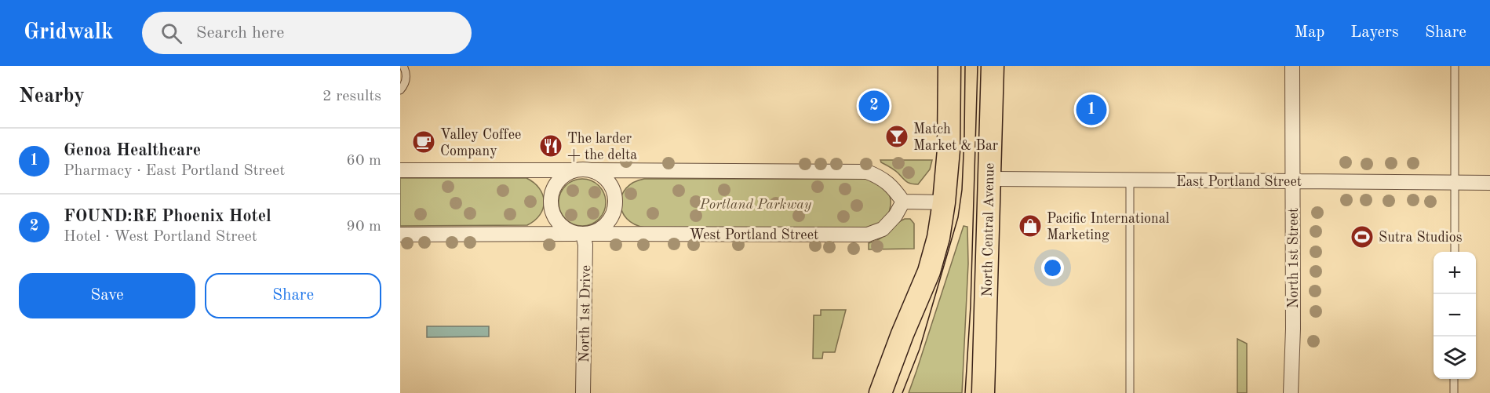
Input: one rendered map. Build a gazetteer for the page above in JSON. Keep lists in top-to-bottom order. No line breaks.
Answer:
{"streets":{"main road":["North Central Avenue"],"street":["East Portland Street","West Portland Street","North 1st Street","North 1st Drive"]},"crossings":[["East Portland Street","North Central Avenue"],["East Portland Street","North 1st Street"],["West Portland Street","North 1st Drive"]],"parks":["Portland Parkway"],"places":{"bar":["Match Market & Bar"],"cafe":["Valley Coffee Company"],"restaurant":["The larder + the delta"],"shop":["Pacific International Marketing"],"sports":["Sutra Studios"]},"page":{"header":"Gridwalk","search":"Search here","nav":["Map","Layers","Share"],"heading":["Nearby","2 results"],"pins":["2","1"],"list":[{"mark":"1","name":"Genoa Healthcare","note":"Pharmacy · East Portland Street","value":"60 m"},{"mark":"2","name":"FOUND:RE Phoenix Hotel","note":"Hotel · West Portland Street","value":"90 m"}],"map_buttons":["+","−"],"buttons":["Save","Share"]}}
